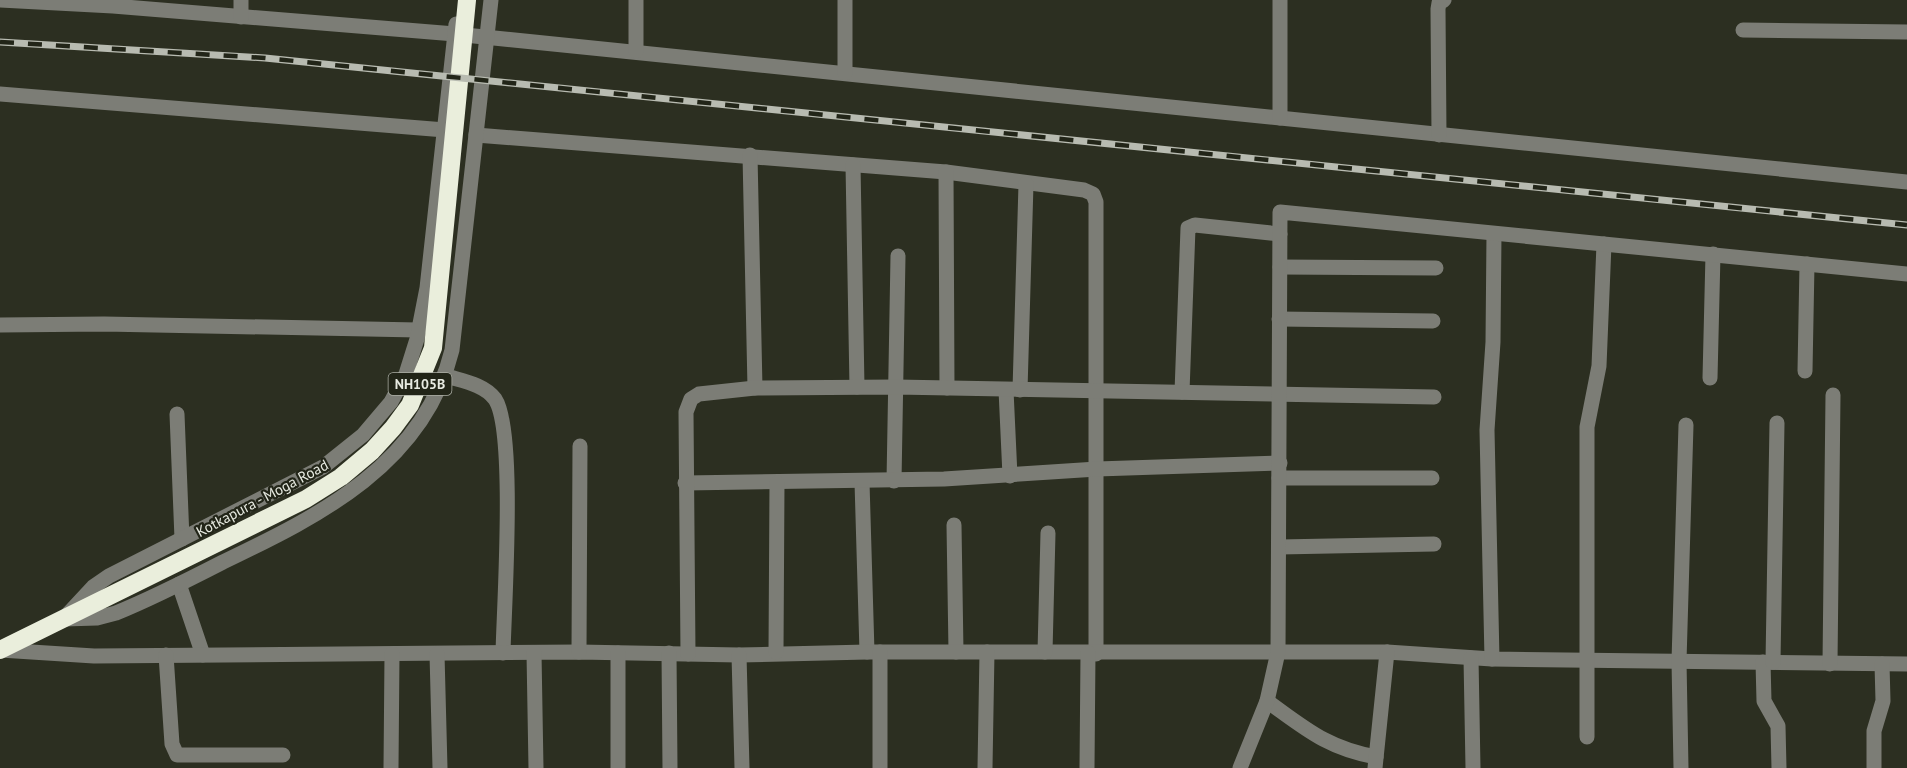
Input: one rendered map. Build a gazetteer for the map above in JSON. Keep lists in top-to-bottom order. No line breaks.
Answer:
{"streets":{"highway":["NH105B","Kotkapura - Moga Road"]}}
